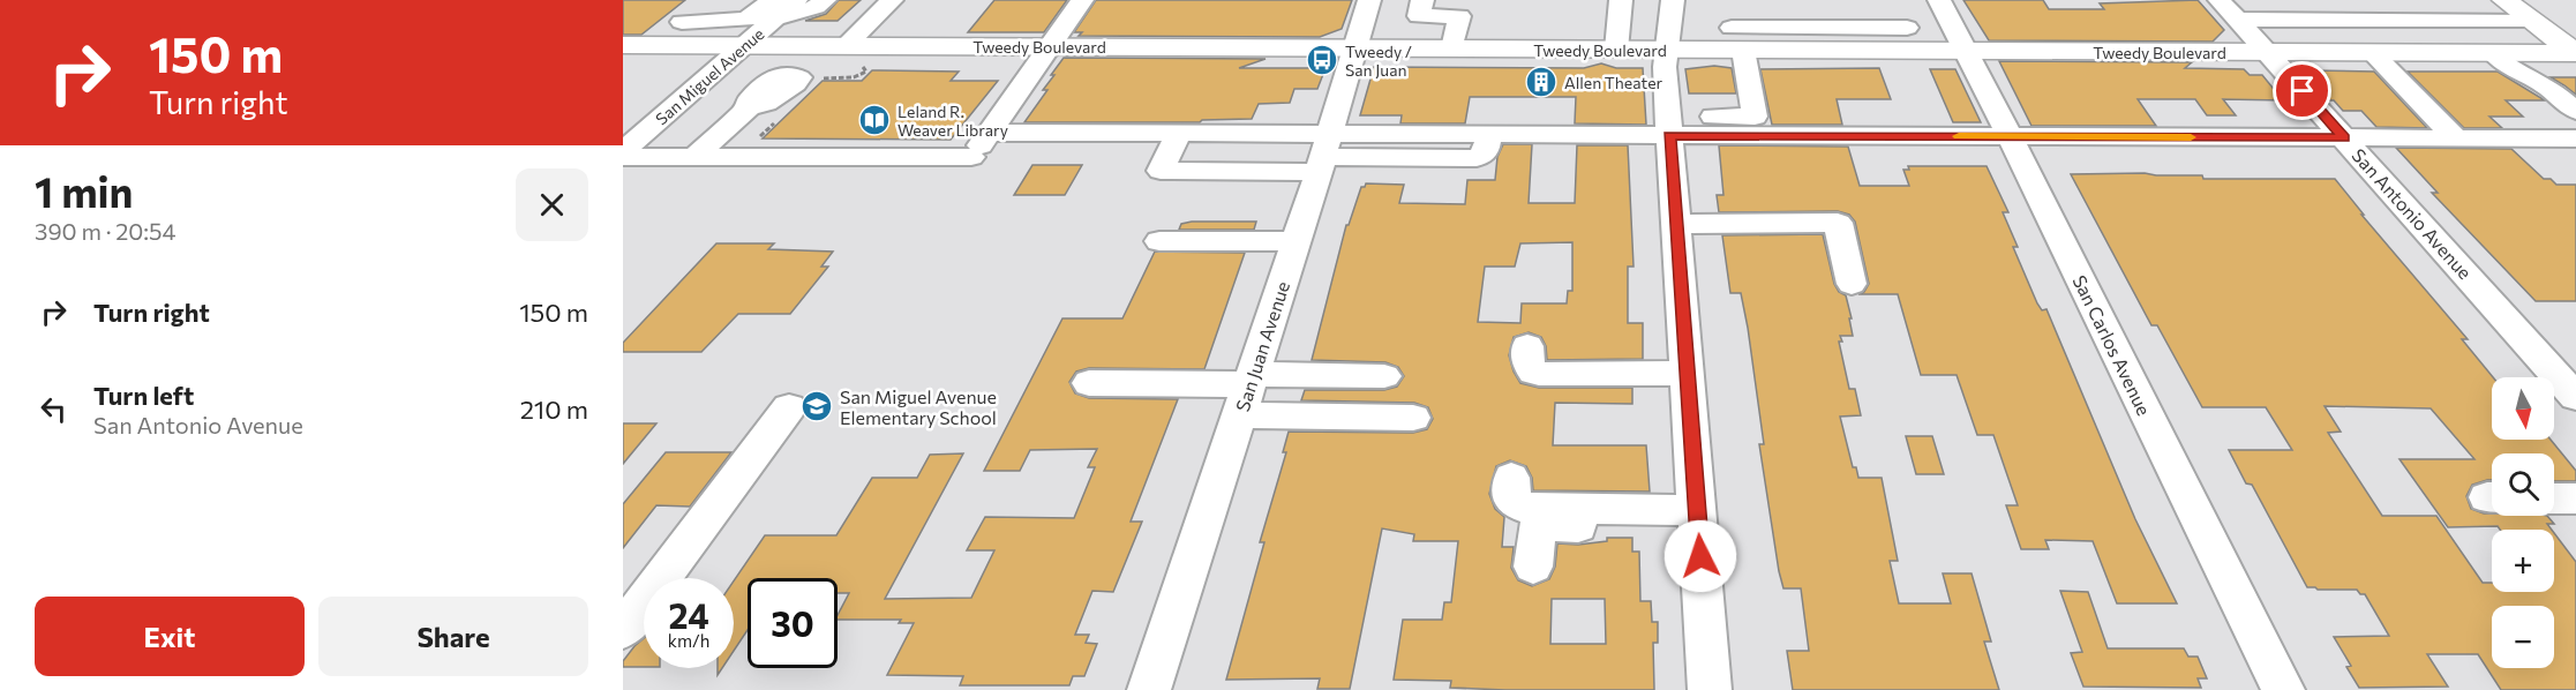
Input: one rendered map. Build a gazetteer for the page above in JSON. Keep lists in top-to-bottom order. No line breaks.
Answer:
{"streets":{"main road":["Tweedy Boulevard"],"street":["San Miguel Avenue","San Antonio Avenue","San Carlos Avenue","San Juan Avenue"]},"crossings":[["Tweedy Boulevard","San Miguel Avenue"],["Tweedy Boulevard","San Antonio Avenue"],["Tweedy Boulevard","San Carlos Avenue"],["Tweedy Boulevard","San Juan Avenue"]],"places":{"bus stop":["Tweedy / San Juan"],"building":["Allen Theater"],"library":["Leland R. Weaver Library"],"school or university":["San Miguel Avenue Elementary School"]},"north":"bottom","page":{"turn":["150 m","Turn right"],"heading":["1 min","390 m · 20:54"],"list":[{"name":"Turn right","value":"150 m"},{"name":"Turn left","note":"San Antonio Avenue","value":"210 m"}],"map_buttons":["+","−"],"speed":"24 km/h","limit":"30","buttons":["Exit","Share"]}}
